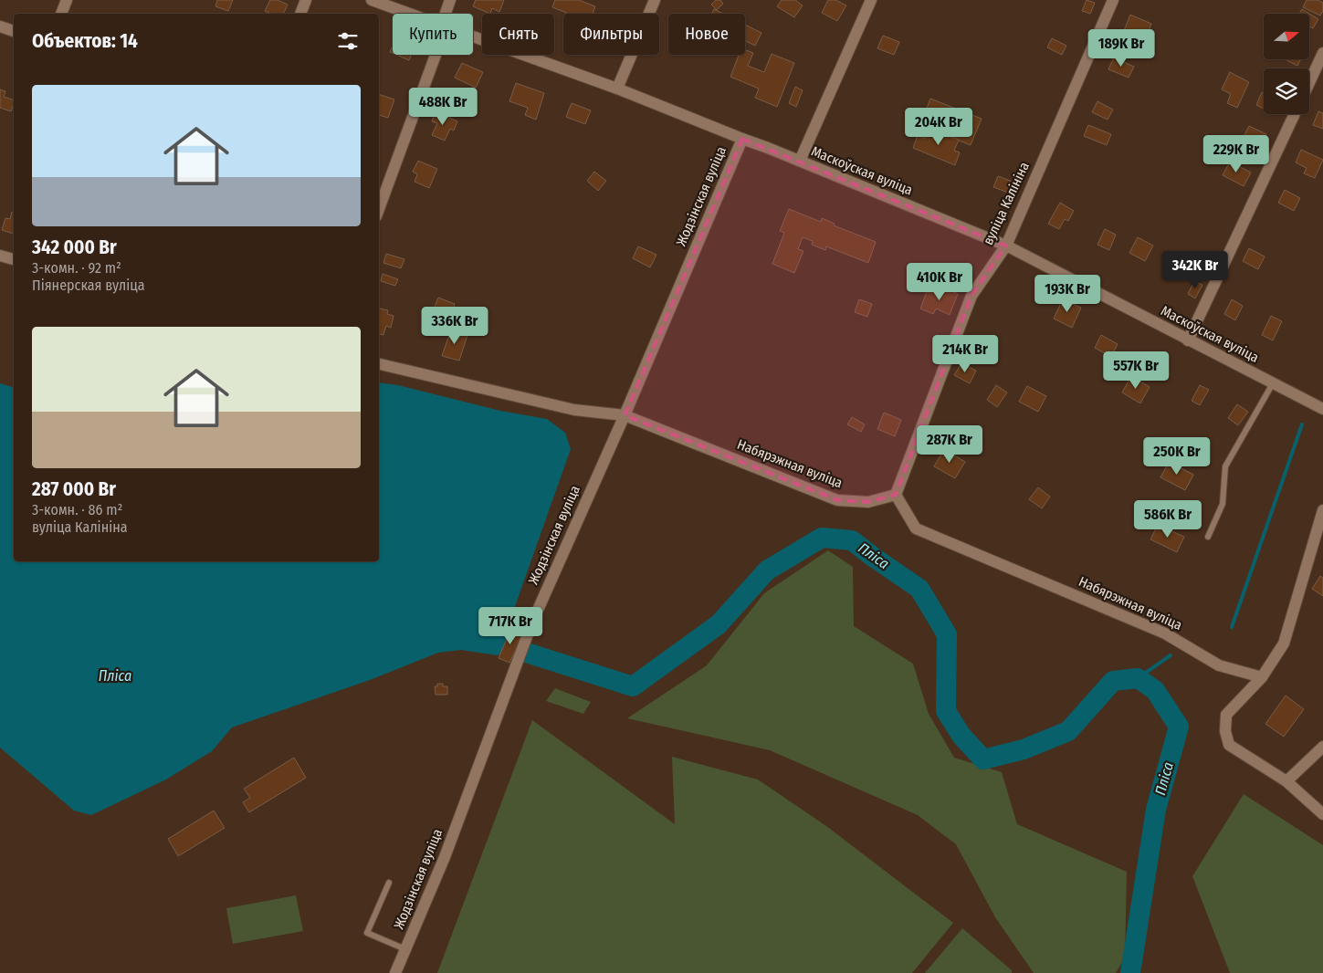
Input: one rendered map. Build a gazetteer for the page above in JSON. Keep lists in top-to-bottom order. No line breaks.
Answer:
{"streets":{"street":["Маскоўская вуліца","Жодзінская вуліца","вуліца Калініна","Набярэжная вуліца"]},"crossings":[["Маскоўская вуліца","Жодзінская вуліца"],["Маскоўская вуліца","вуліца Калініна"],["Жодзінская вуліца","Набярэжная вуліца"],["вуліца Калініна","Набярэжная вуліца"]],"water":["Пліса"],"north":"right","page":{"chip":["Купить","Снять","Фильтры","Новое"],"heading":"Объектов: 14","price":["189K Br","488K Br","204K Br","229K Br","342K Br","410K Br","193K Br","336K Br","214K Br","557K Br","287K Br","250K Br","586K Br","717K Br"],"list":[{"name":"342 000 Br","note":"3-комн. · 92 m² · Піянерская вуліца"},{"name":"287 000 Br","note":"3-комн. · 86 m² · вуліца Калініна"}]}}
